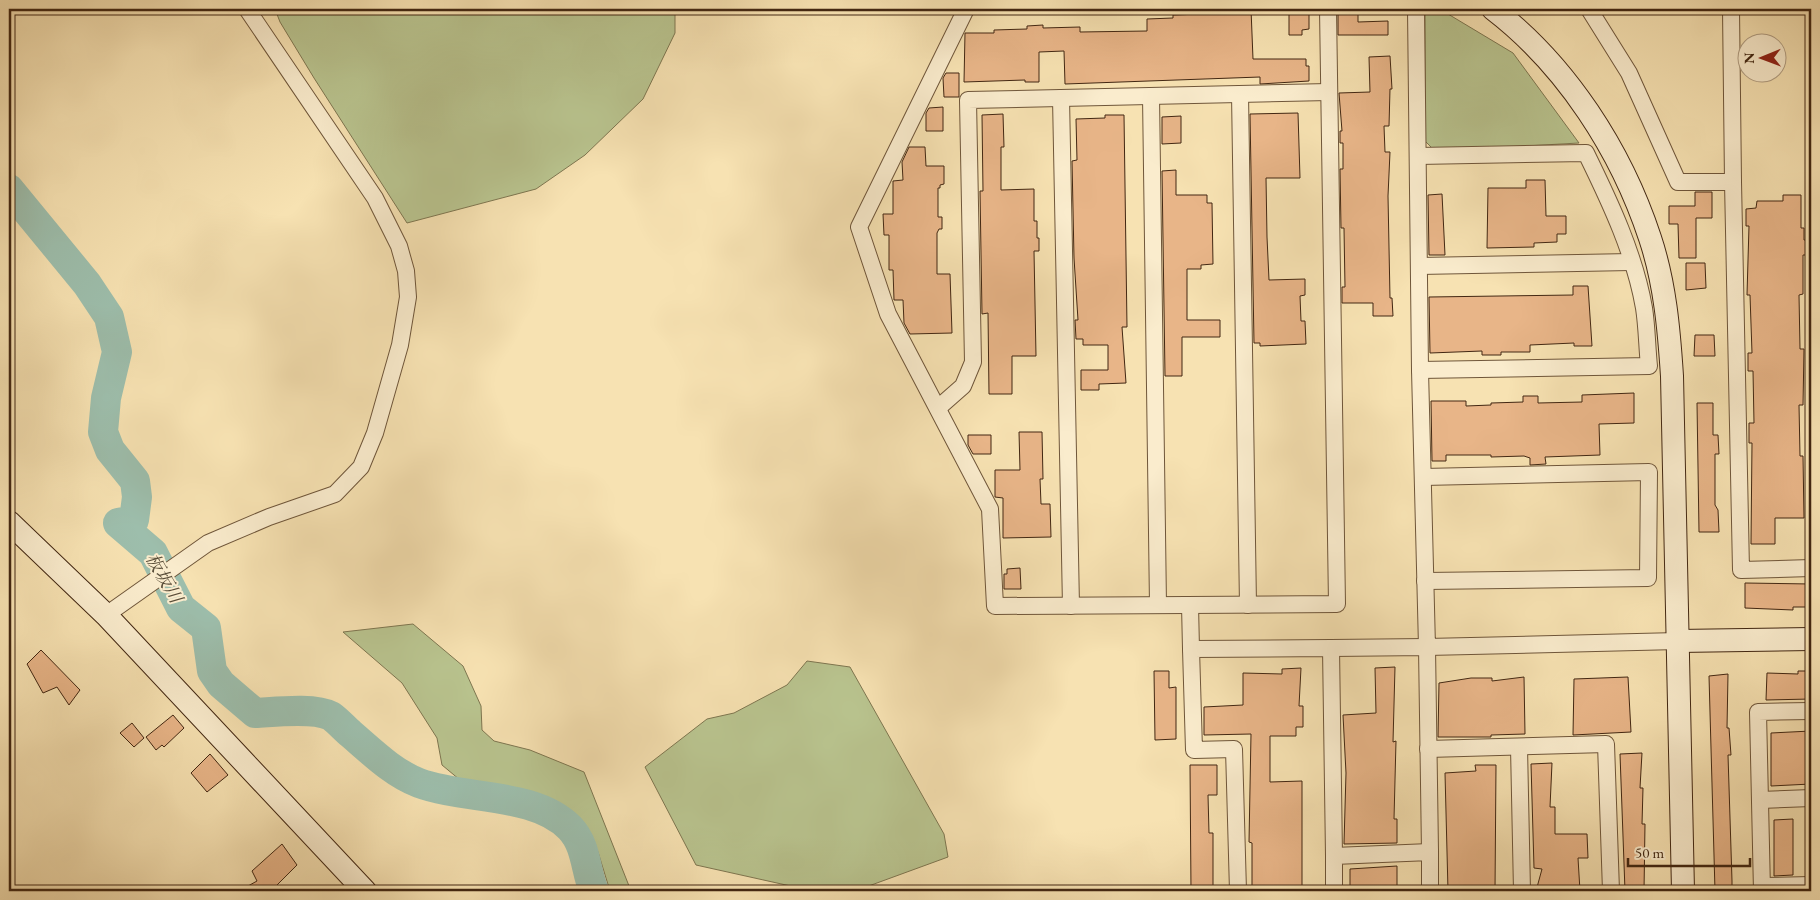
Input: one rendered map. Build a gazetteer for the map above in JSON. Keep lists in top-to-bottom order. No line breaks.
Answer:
{"water":["板坂川"],"scale_bar":"50 m","north":"left"}
